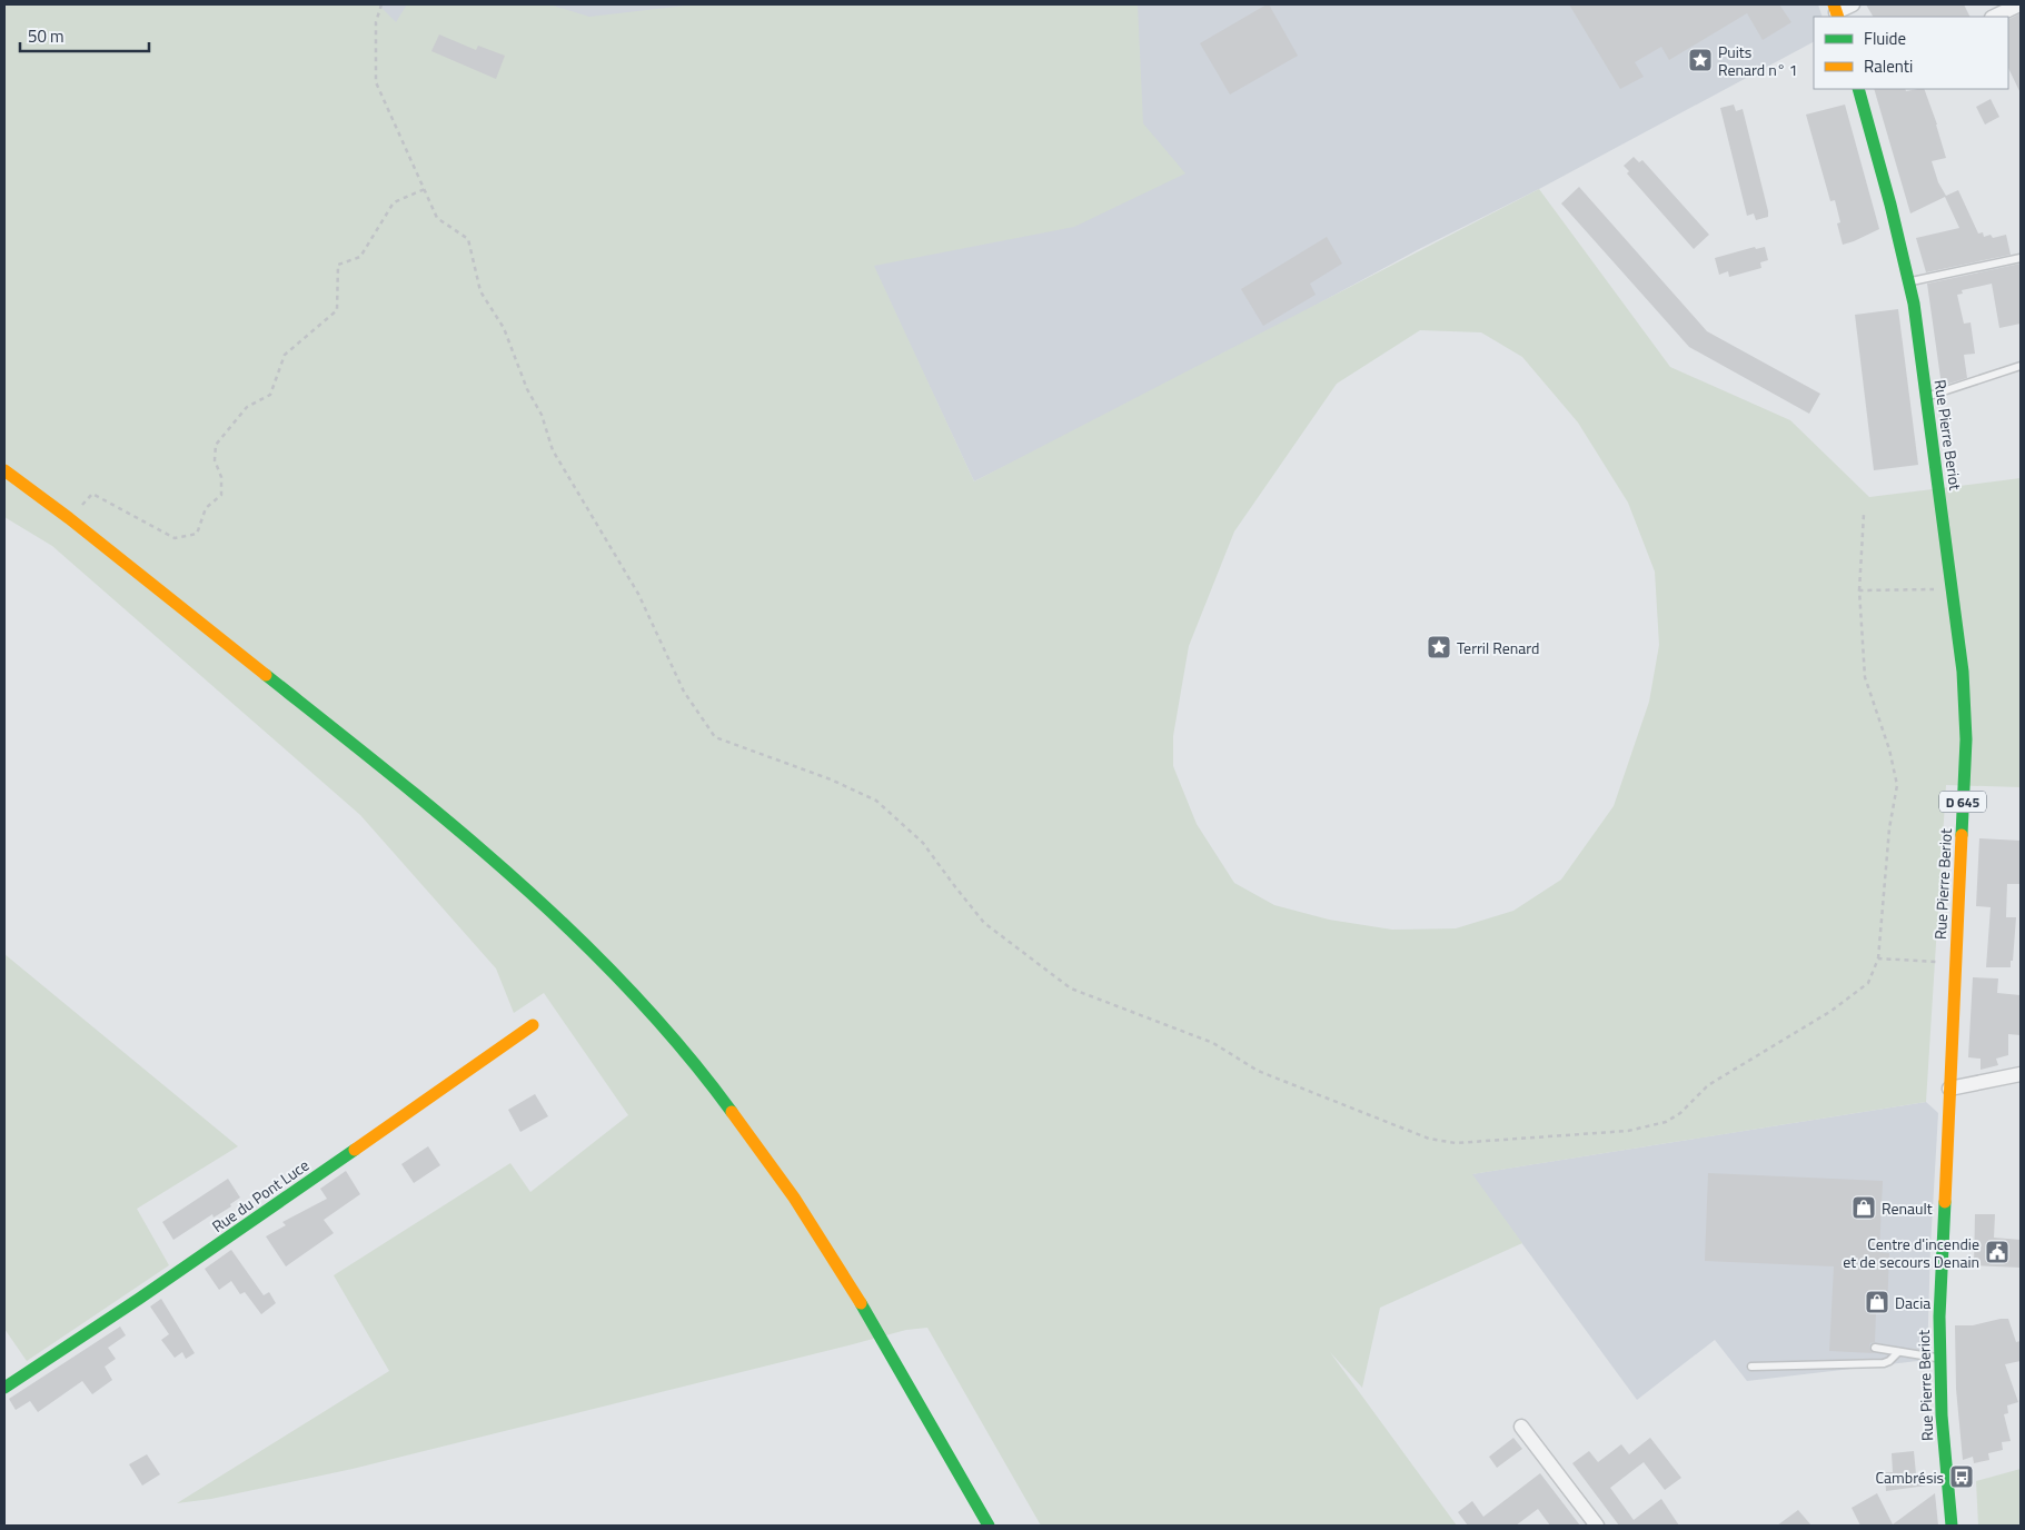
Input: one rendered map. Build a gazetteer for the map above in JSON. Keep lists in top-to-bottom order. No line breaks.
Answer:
{"streets":{"main road":["Rue Pierre Beriot","D 645","Rue du Pont Luce"]},"places":{"place":["Puits Renard n° 1","Terril Renard"],"shop":["Renault","Dacia"],"public building":["Centre d'incendie et de secours Denain"],"bus stop":["Cambrésis"]},"legend":["Fluide","Ralenti"],"scale_bar":"50 m"}
